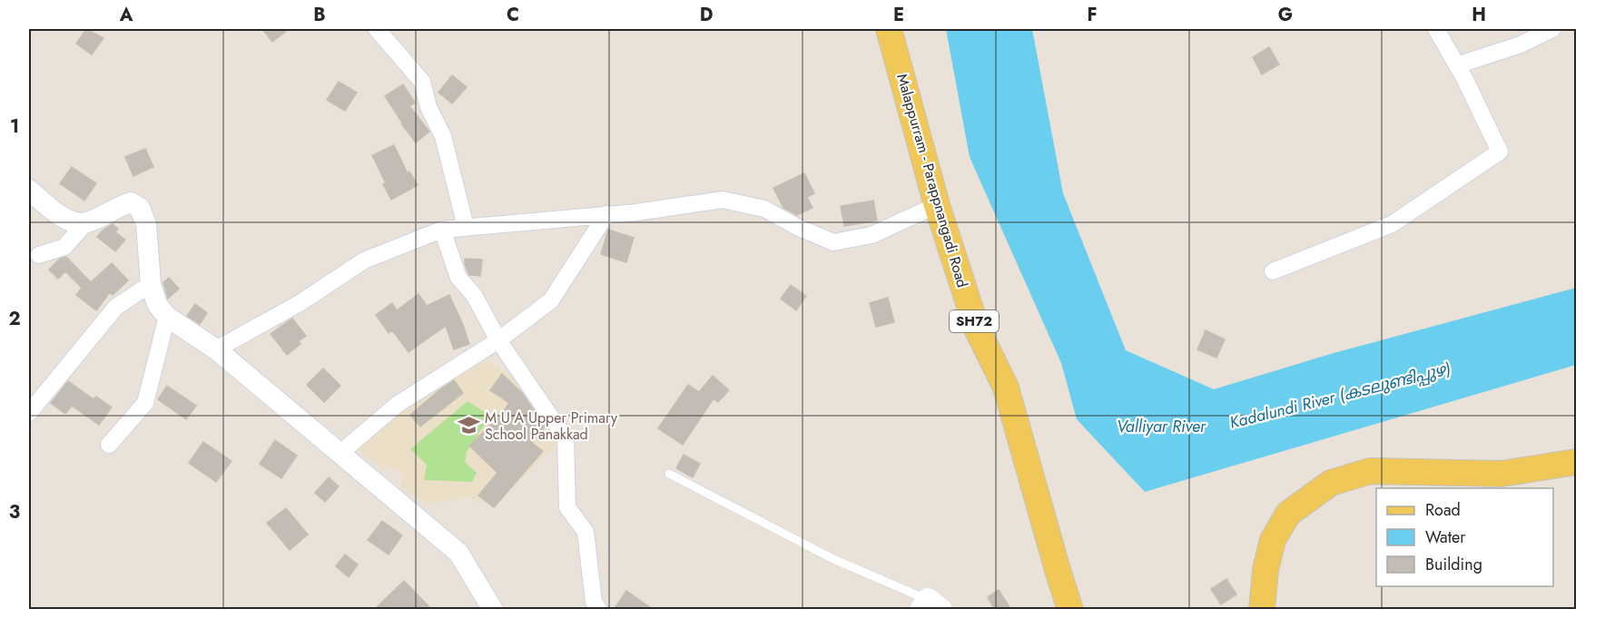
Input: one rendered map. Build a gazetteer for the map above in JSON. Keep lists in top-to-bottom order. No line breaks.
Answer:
{"streets":{"main road":["Malappurram - Parappnangadi Road","SH72"]},"water":["Kadalundi River (കടലുണ്ടിപ്പുഴ)","Valliyar River"],"places":{"school or university":["M U A Upper Primary School Panakkad"]},"legend":["Road","Water","Building"],"grid":{"columns":["A","B","C","D","E","F","G","H"],"rows":["1","2","3"]}}
